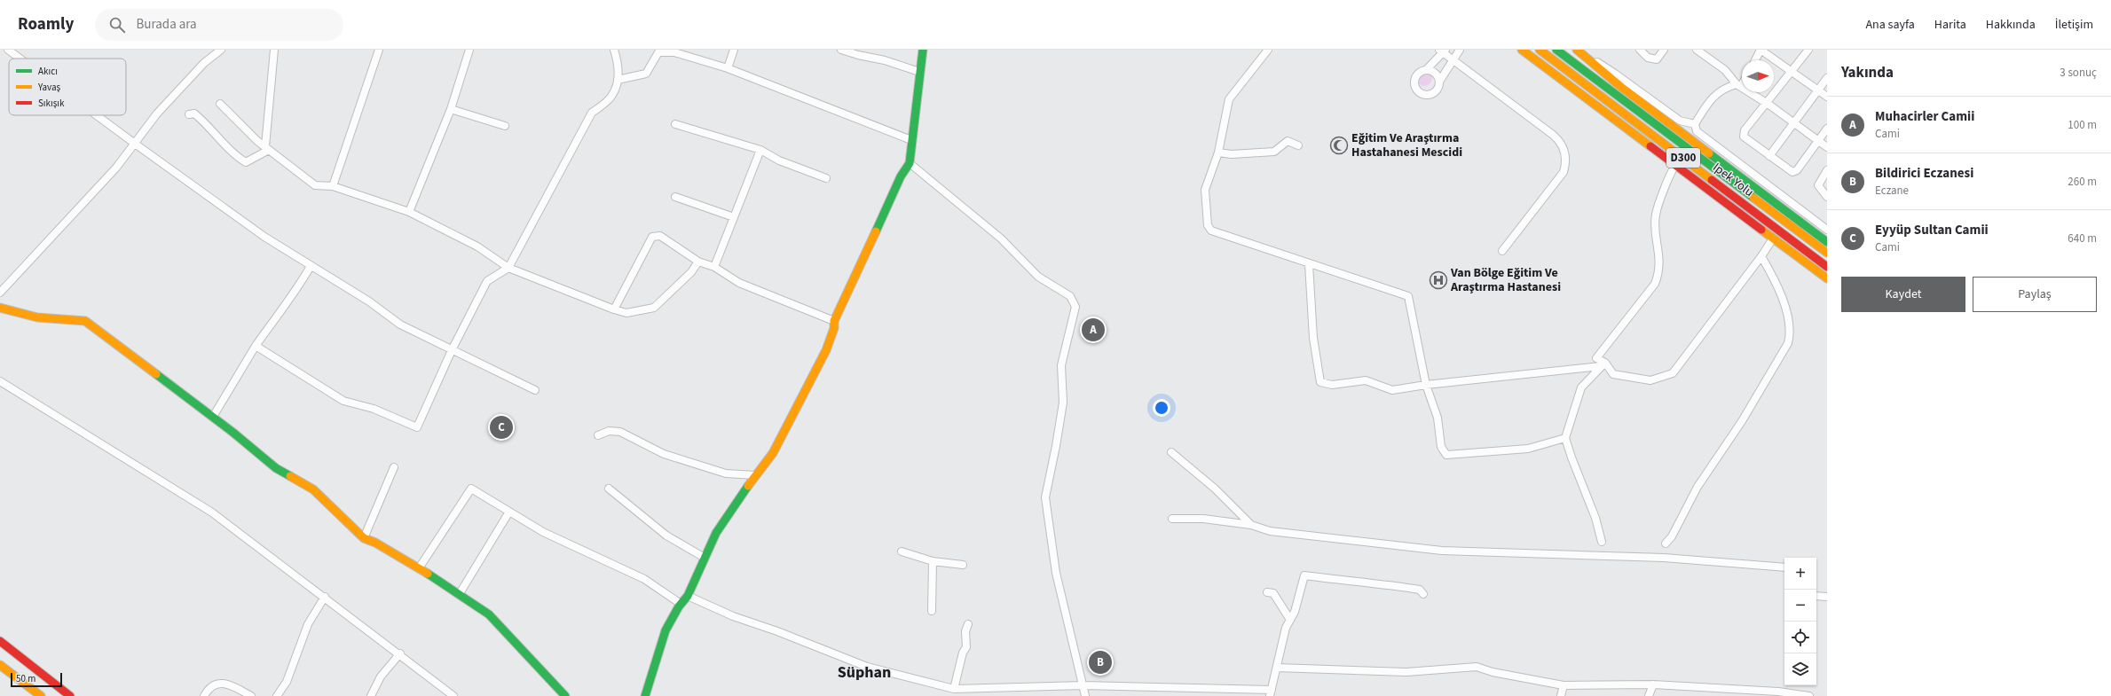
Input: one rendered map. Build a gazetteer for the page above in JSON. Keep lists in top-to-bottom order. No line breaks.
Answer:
{"streets":{"main road":["D300","Ipek Yolu"]},"districts":["Süphan"],"places":{"mosque":["Eğitim Ve Araştırma Hastahanesi Mescidi"],"hospital":["Van Bölge Eğitim Ve Araştırma Hastanesi"]},"legend":["Akıcı","Yavaş","Sıkışık"],"scale_bar":"50 m","north":"right","page":{"header":"Roamly","search":"Burada ara","nav":["Ana sayfa","Harita","Hakkında","İletişim"],"heading":["Yakında","3 sonuç"],"list":[{"mark":"A","name":"Muhacirler Camii","note":"Cami","value":"100 m"},{"mark":"B","name":"Bildirici Eczanesi","note":"Eczane","value":"260 m"},{"mark":"C","name":"Eyyüp Sultan Camii","note":"Cami","value":"640 m"}],"buttons":["Kaydet","Paylaş"],"pins":["A","C","B"],"map_buttons":["+","−"],"scale":"50 m"}}
